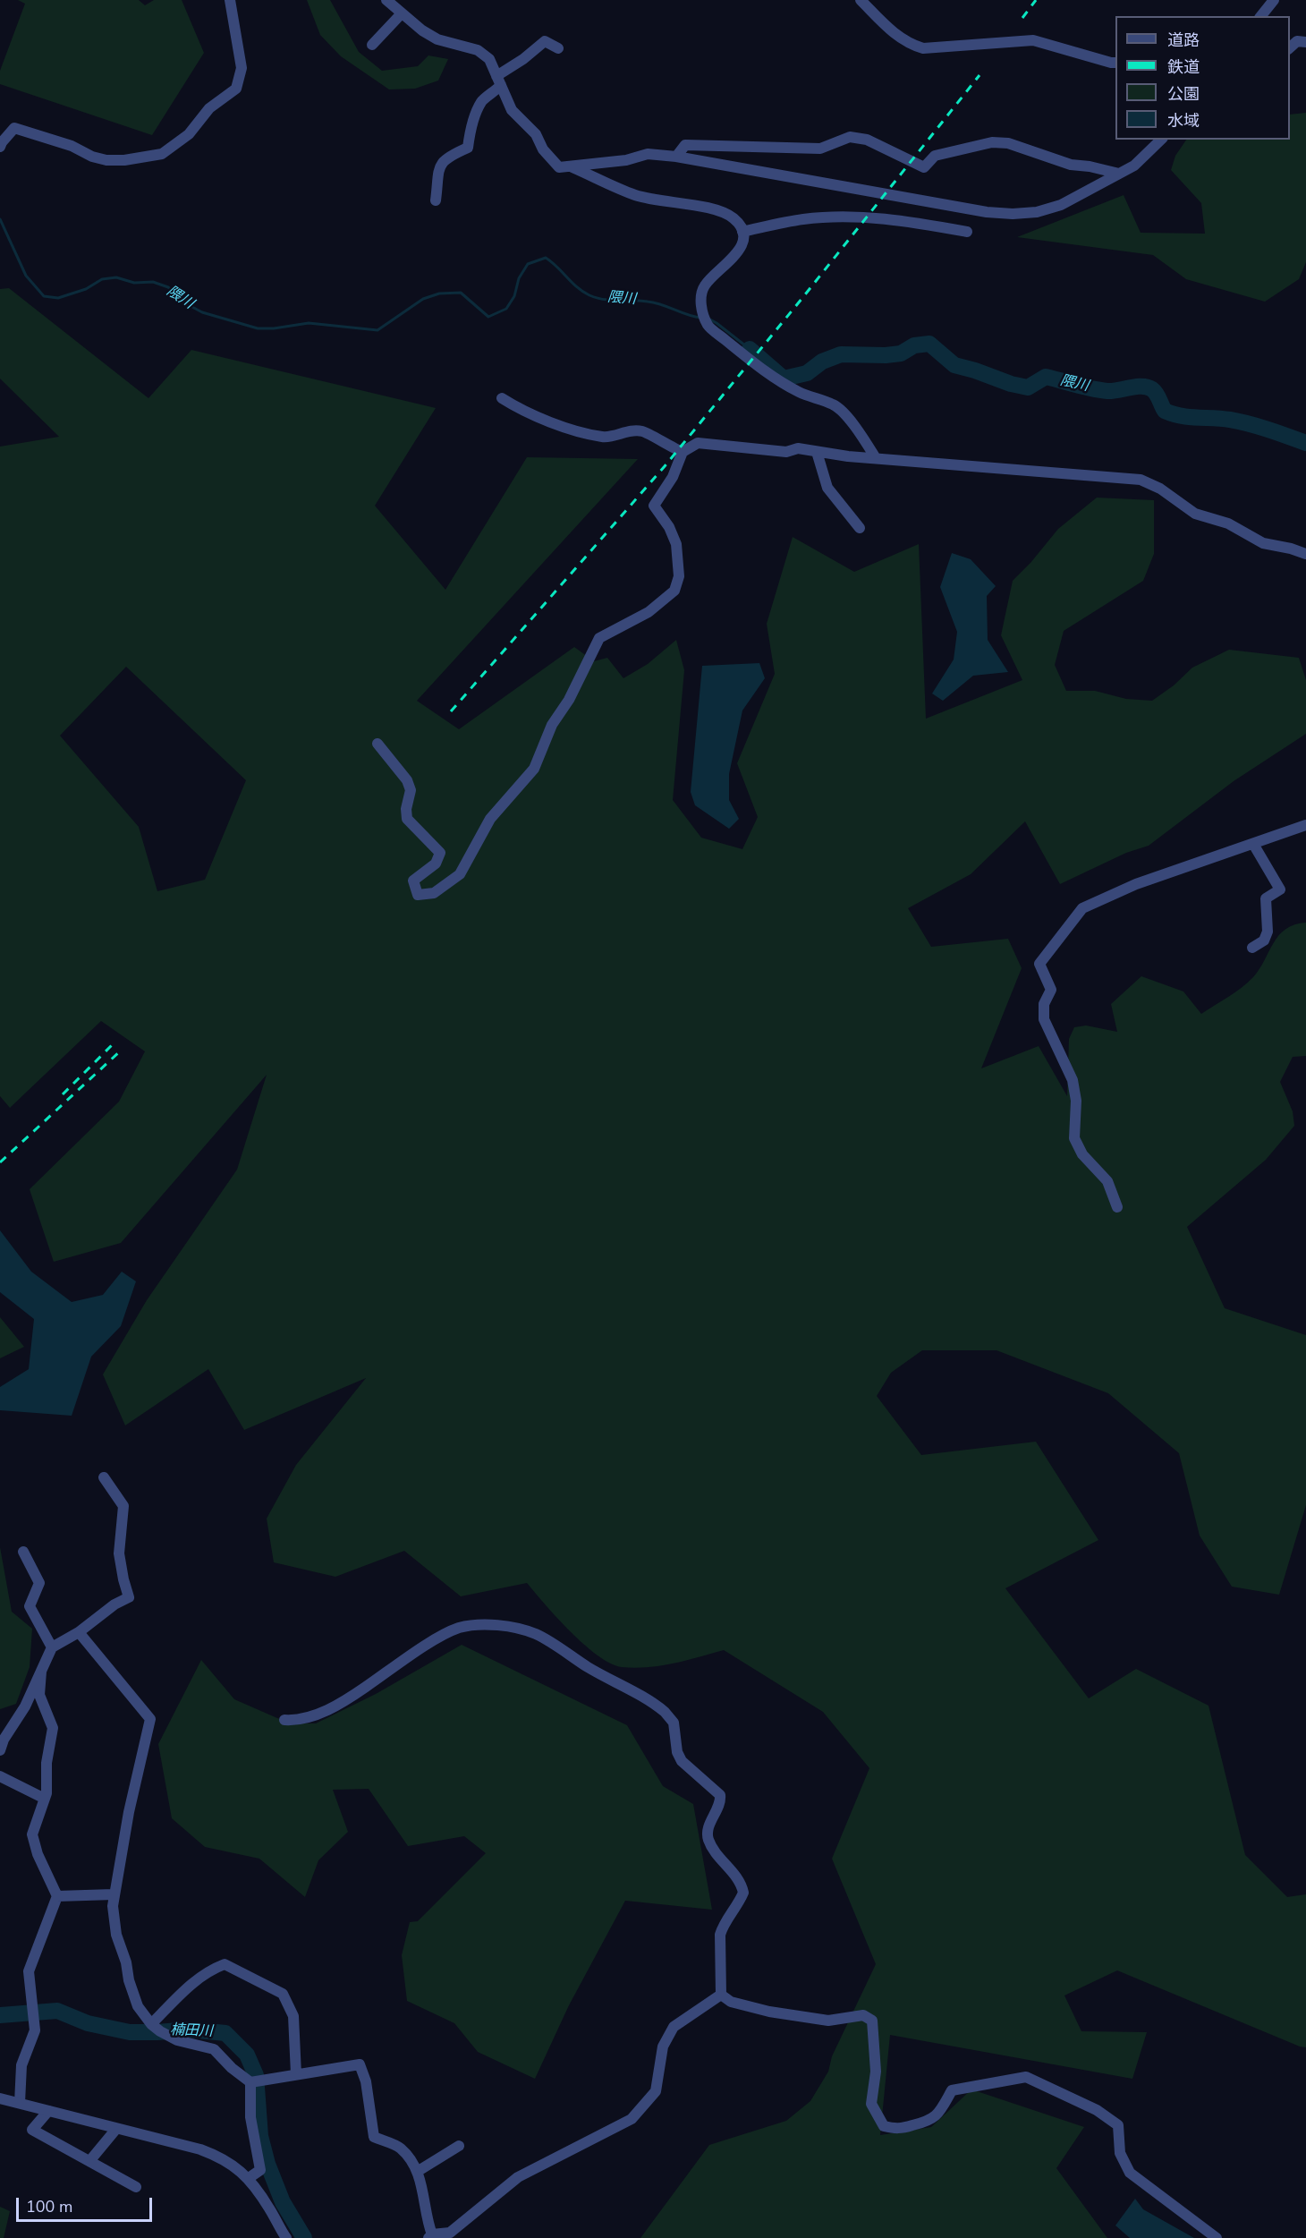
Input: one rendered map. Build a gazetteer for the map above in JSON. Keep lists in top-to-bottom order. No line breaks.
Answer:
{"water":["隈川","楠田川"],"legend":["道路","鉄道","公園","水域"],"scale_bar":"100 m"}
